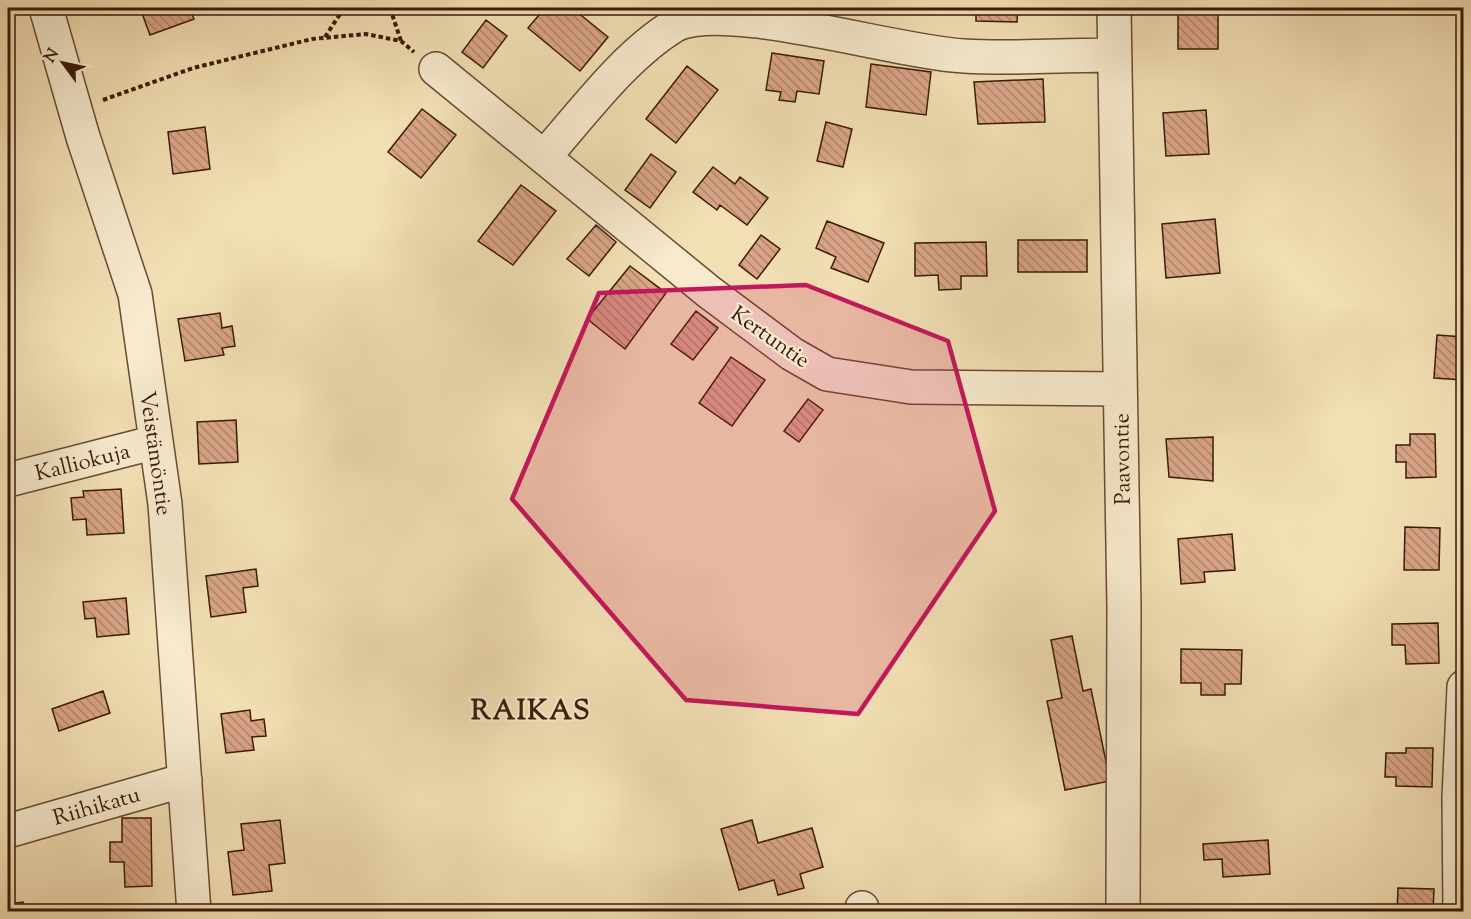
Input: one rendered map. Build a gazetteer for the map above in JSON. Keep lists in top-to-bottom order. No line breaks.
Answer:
{"streets":{"street":["Kertuntie","Veistämöntie","Paavontie","Kalliokuja","Riihikatu"]},"crossings":[["Kertuntie","Paavontie"],["Veistämöntie","Kalliokuja"],["Veistämöntie","Riihikatu"]],"districts":["RAIKAS"],"north":"top left"}
